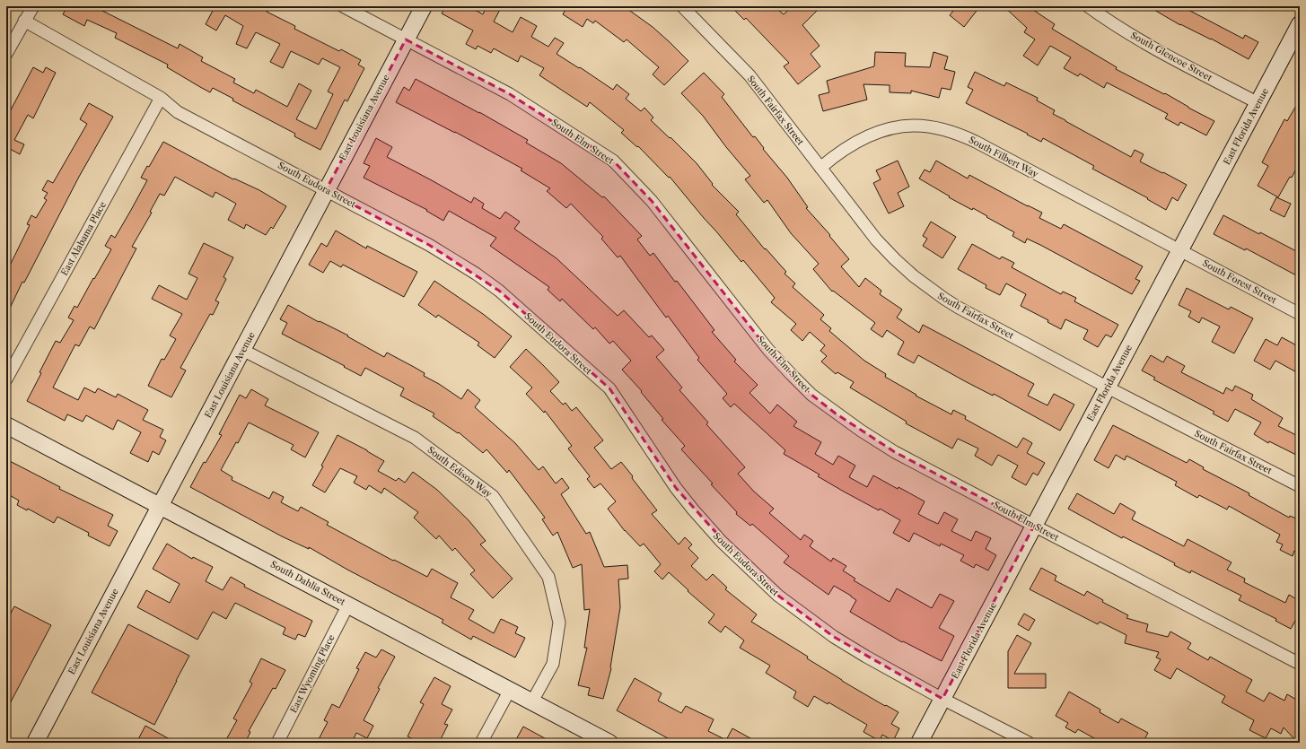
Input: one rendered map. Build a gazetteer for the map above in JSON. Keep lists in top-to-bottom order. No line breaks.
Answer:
{"streets":{"street":["South Glencoe Street","South Fairfax Street","East Louisiana Avenue","East Florida Avenue","South Elm Street","South Filbert Way","South Eudora Street","East Alabama Place","South Forest Street","South Edison Way","South Dahlia Street","East Wyoming Place"]},"crossings":[["South Glencoe Street","East Florida Avenue"],["South Fairfax Street","East Florida Avenue"],["South Fairfax Street","South Filbert Way"],["East Louisiana Avenue","South Elm Street"],["East Louisiana Avenue","South Eudora Street"],["East Louisiana Avenue","South Edison Way"],["East Louisiana Avenue","South Dahlia Street"],["East Florida Avenue","South Elm Street"],["East Florida Avenue","South Filbert Way"],["East Florida Avenue","South Eudora Street"],["East Florida Avenue","South Forest Street"],["South Filbert Way","South Forest Street"],["South Eudora Street","East Alabama Place"],["South Edison Way","South Dahlia Street"],["South Dahlia Street","East Wyoming Place"]]}
